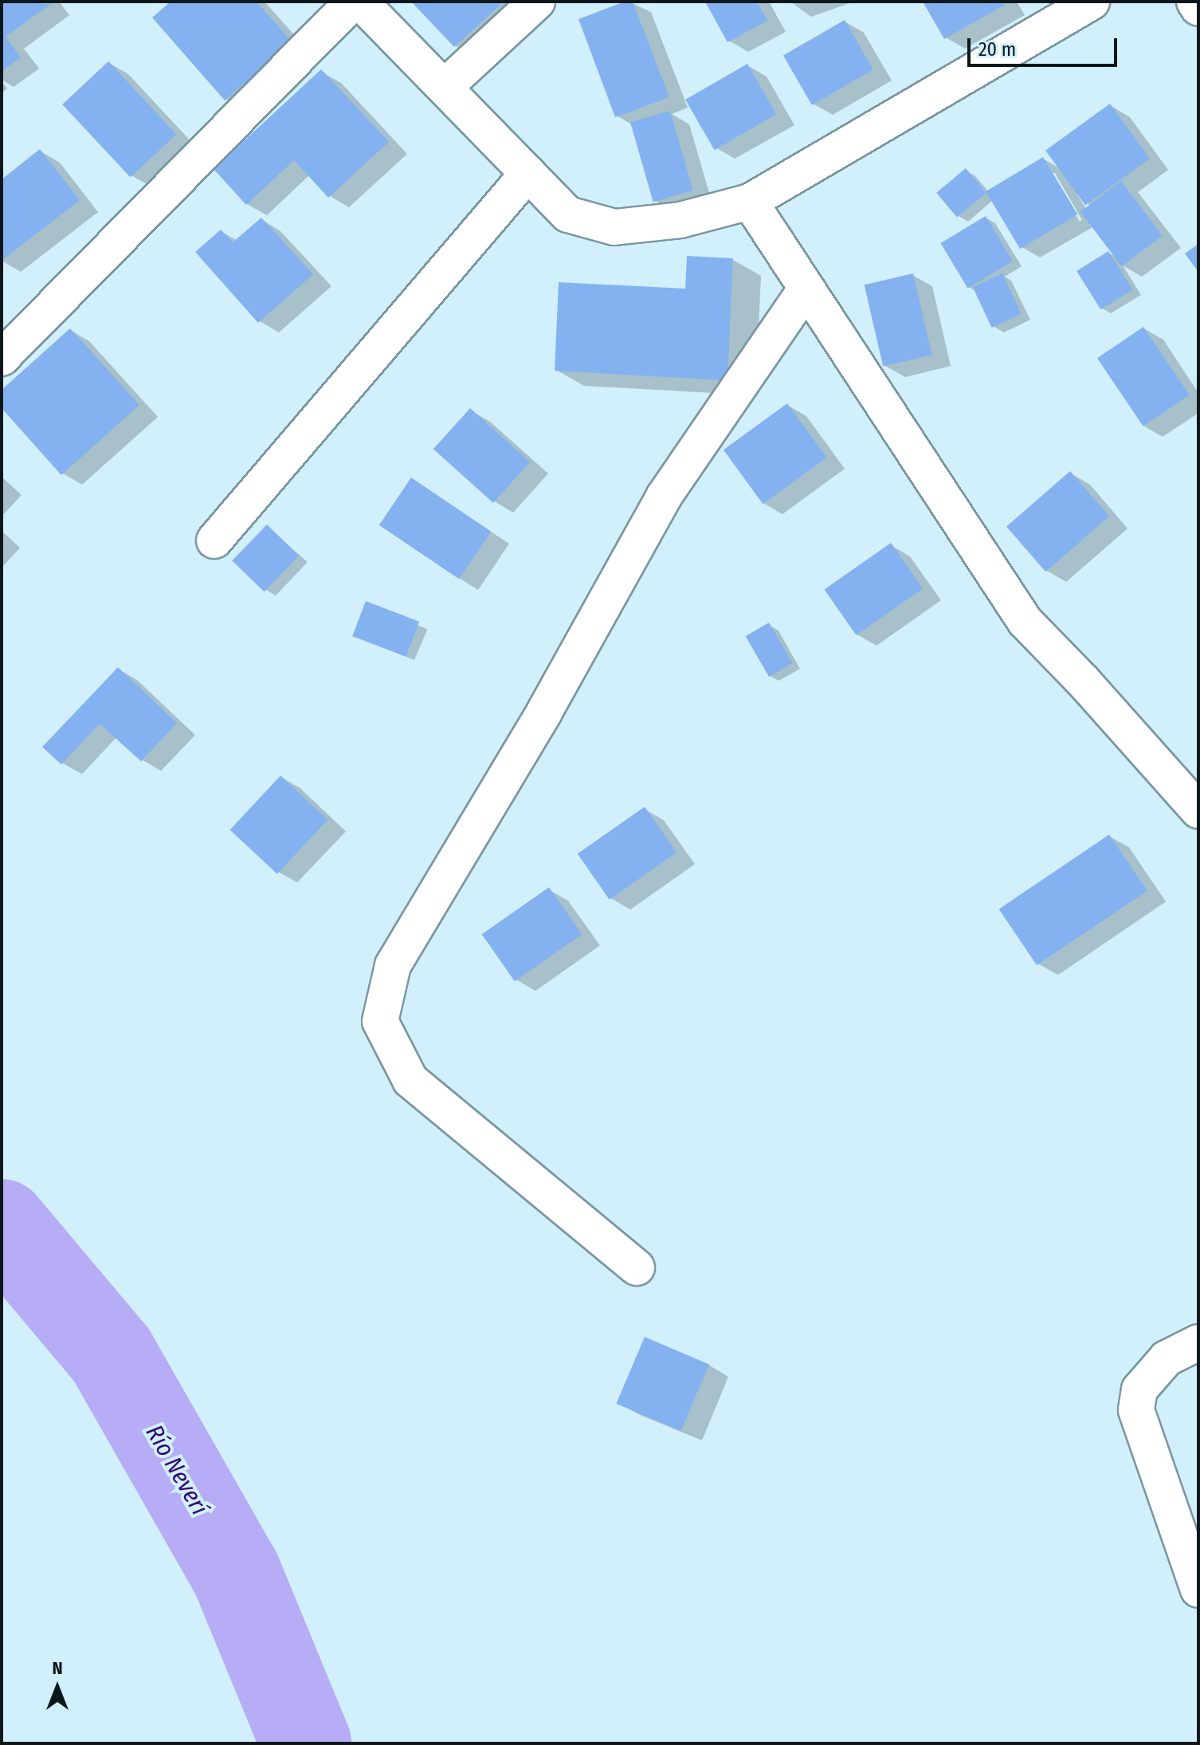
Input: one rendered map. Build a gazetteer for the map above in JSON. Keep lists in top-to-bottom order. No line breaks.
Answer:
{"water":["Río Neverí"],"scale_bar":"20 m","north":"top"}
